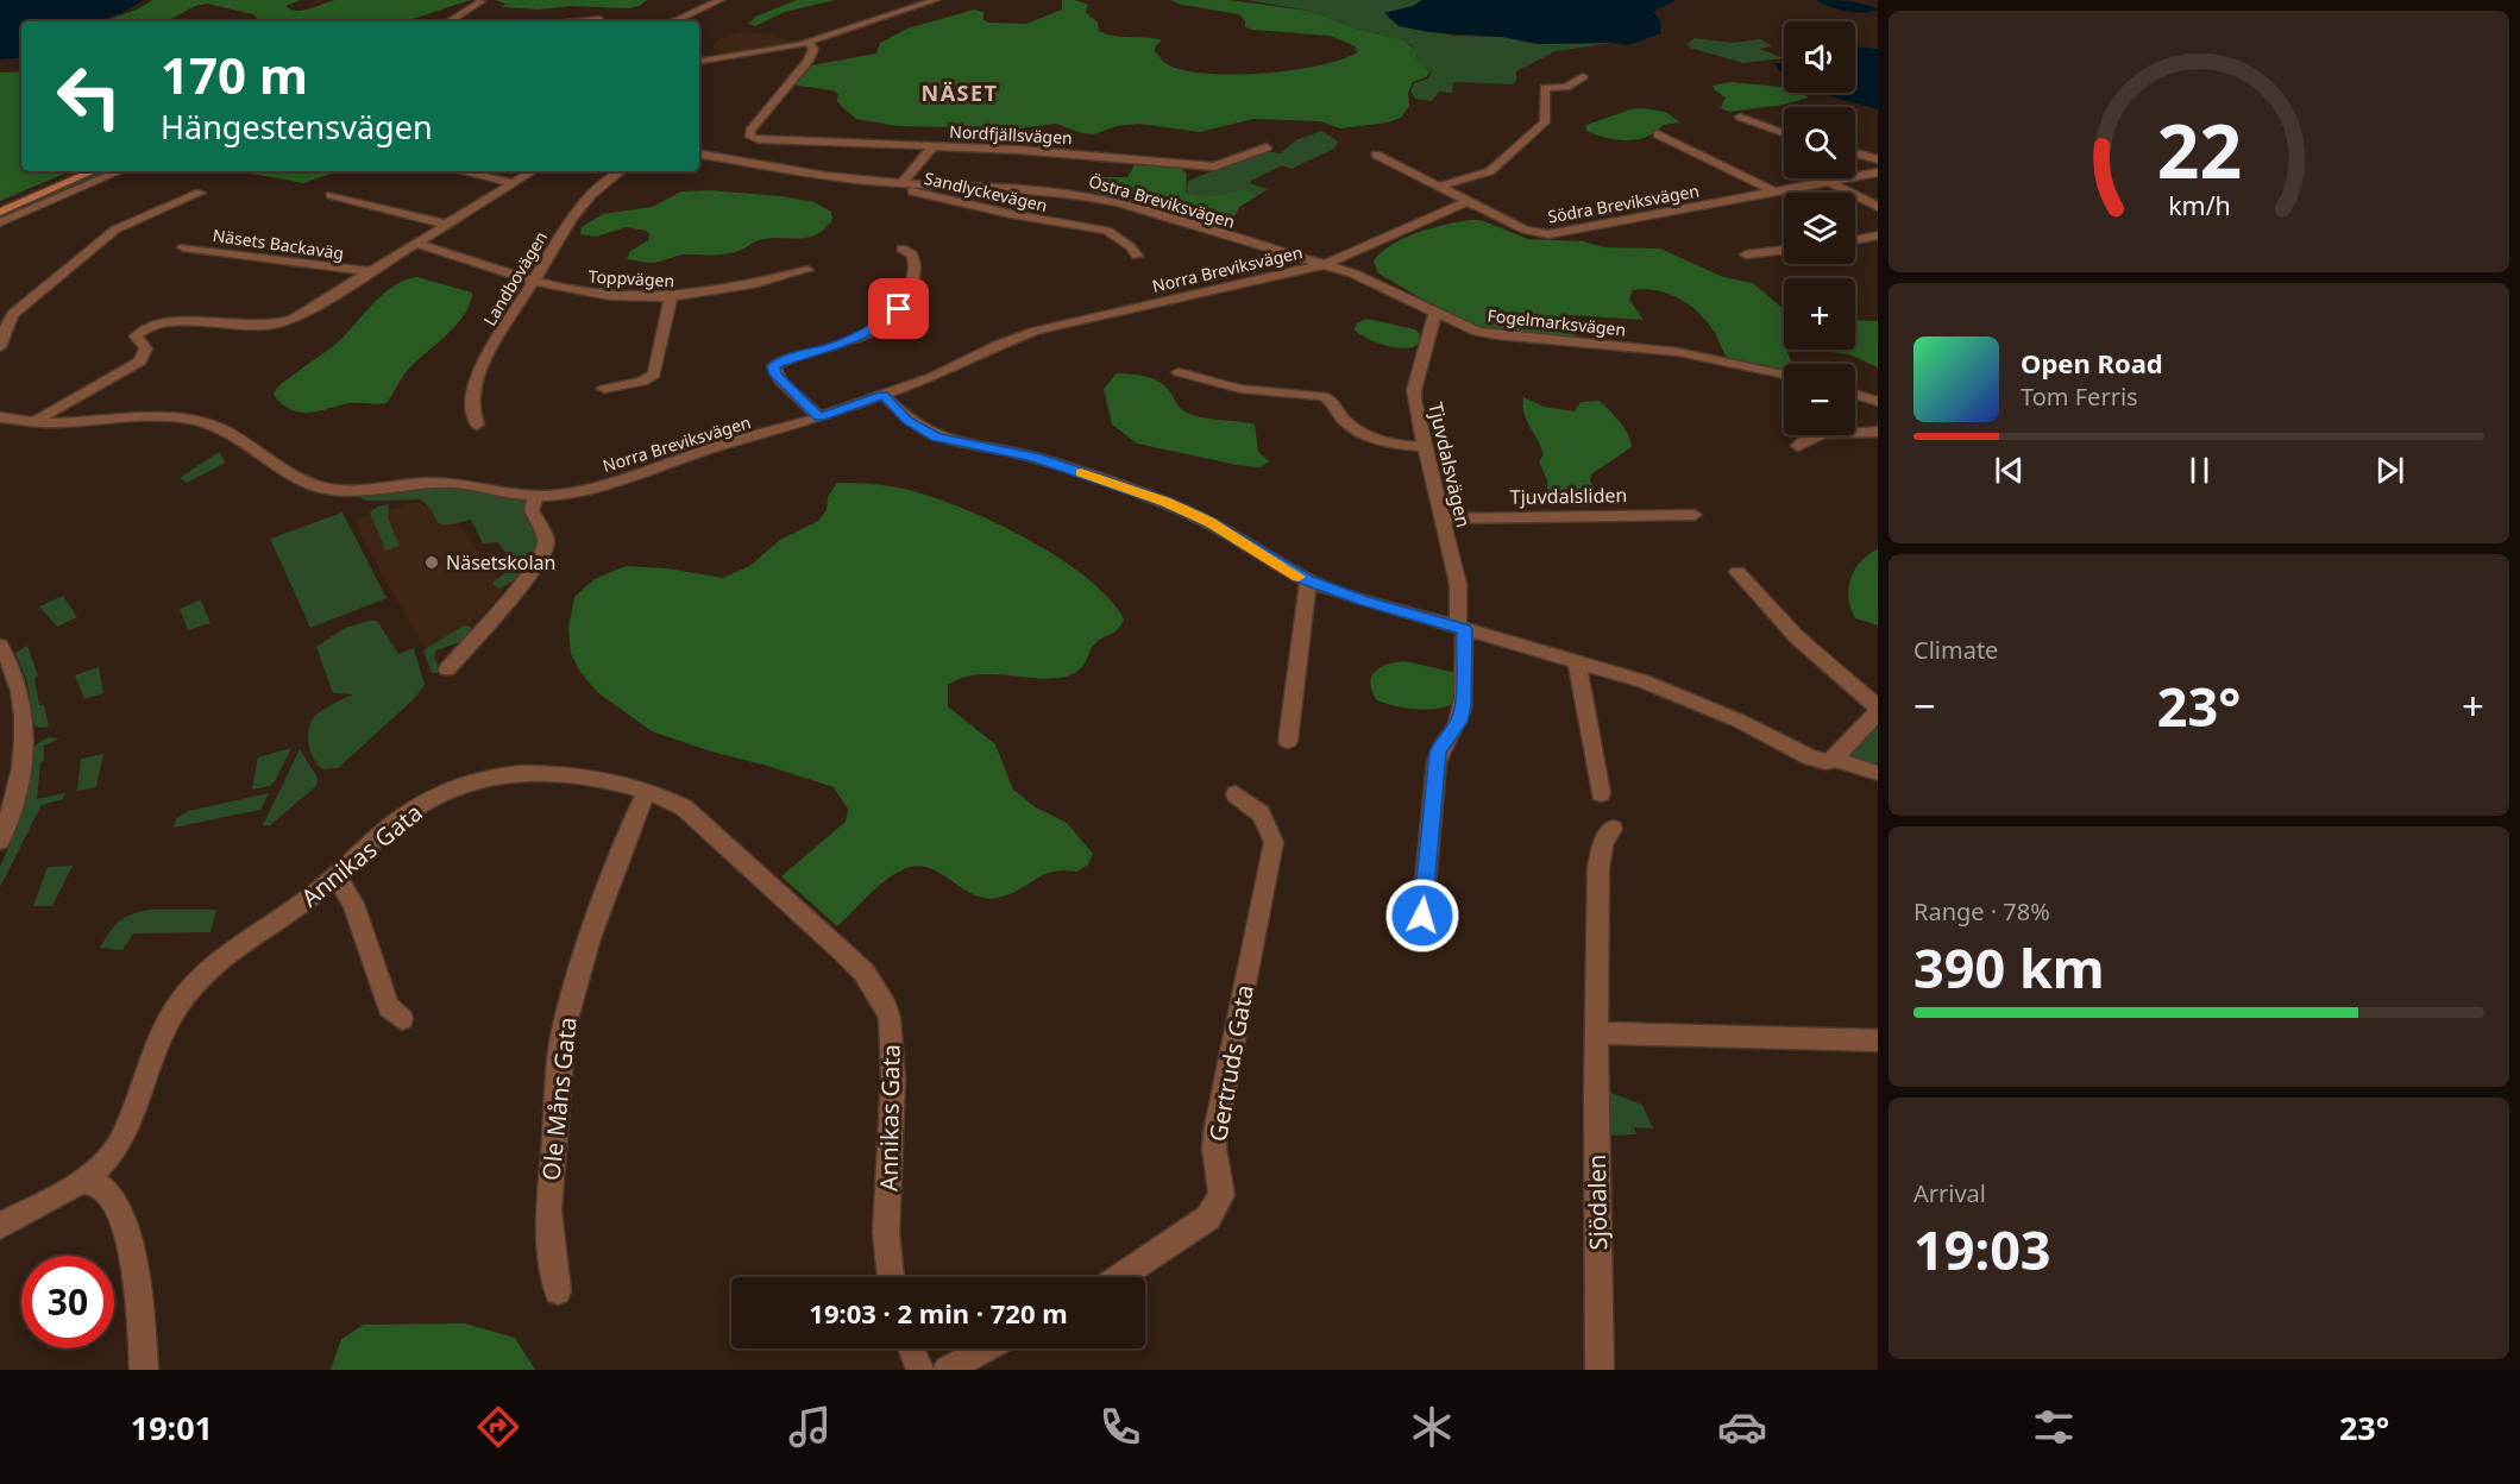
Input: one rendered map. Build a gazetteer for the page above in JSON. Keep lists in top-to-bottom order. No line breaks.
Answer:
{"streets":{"street":["Nordfjällsvägen","Sandlyckevägen","Östra Breviksvägen","Södra Breviksvägen","Näsets Backaväg","Norra Breviksvägen","Landbovägen","Toppvägen","Fogelmarksvägen","Tjuvdalsvägen","Tjuvdalsliden","Annikas Gata","Gertruds Gata","Ole Måns Gata","Sjödalen"]},"crossings":[["Sandlyckevägen","Östra Breviksvägen"],["Östra Breviksvägen","Norra Breviksvägen"],["Östra Breviksvägen","Fogelmarksvägen"],["Näsets Backaväg","Norra Breviksvägen"],["Näsets Backaväg","Toppvägen"],["Norra Breviksvägen","Fogelmarksvägen"],["Landbovägen","Toppvägen"],["Fogelmarksvägen","Tjuvdalsvägen"],["Tjuvdalsvägen","Tjuvdalsliden"],["Annikas Gata","Ole Måns Gata"]],"districts":["NÄSET"],"places":["Näsetskolan"],"page":{"map_buttons":["+","−"],"turn":["170 m","Hängestensvägen"],"song":["Open Road","Tom Ferris"],"tile":["Climate",["Range · 78%","390 km"],["Arrival","19:03"]],"heat":["−","23°","+"],"limit":"30","trip":"19:03 · 2 min · 720 m","tabs":["19:01","23°"],"gauge":["22","km/h"]}}
